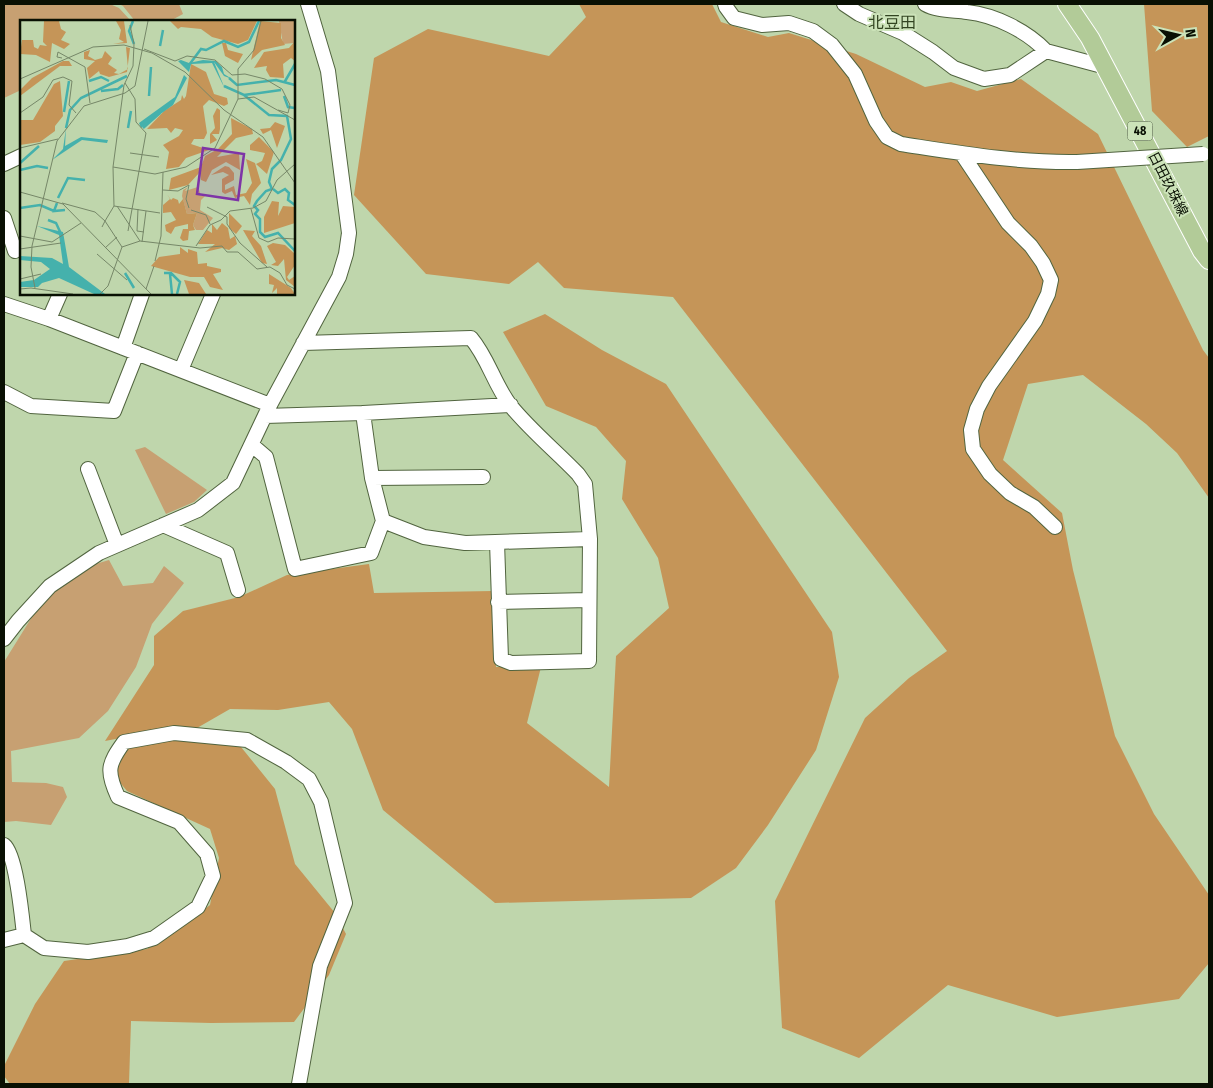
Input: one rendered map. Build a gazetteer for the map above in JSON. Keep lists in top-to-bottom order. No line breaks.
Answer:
{"streets":{"main road":["48","日田玖珠線"]},"districts":["北豆田"],"north":"right"}
